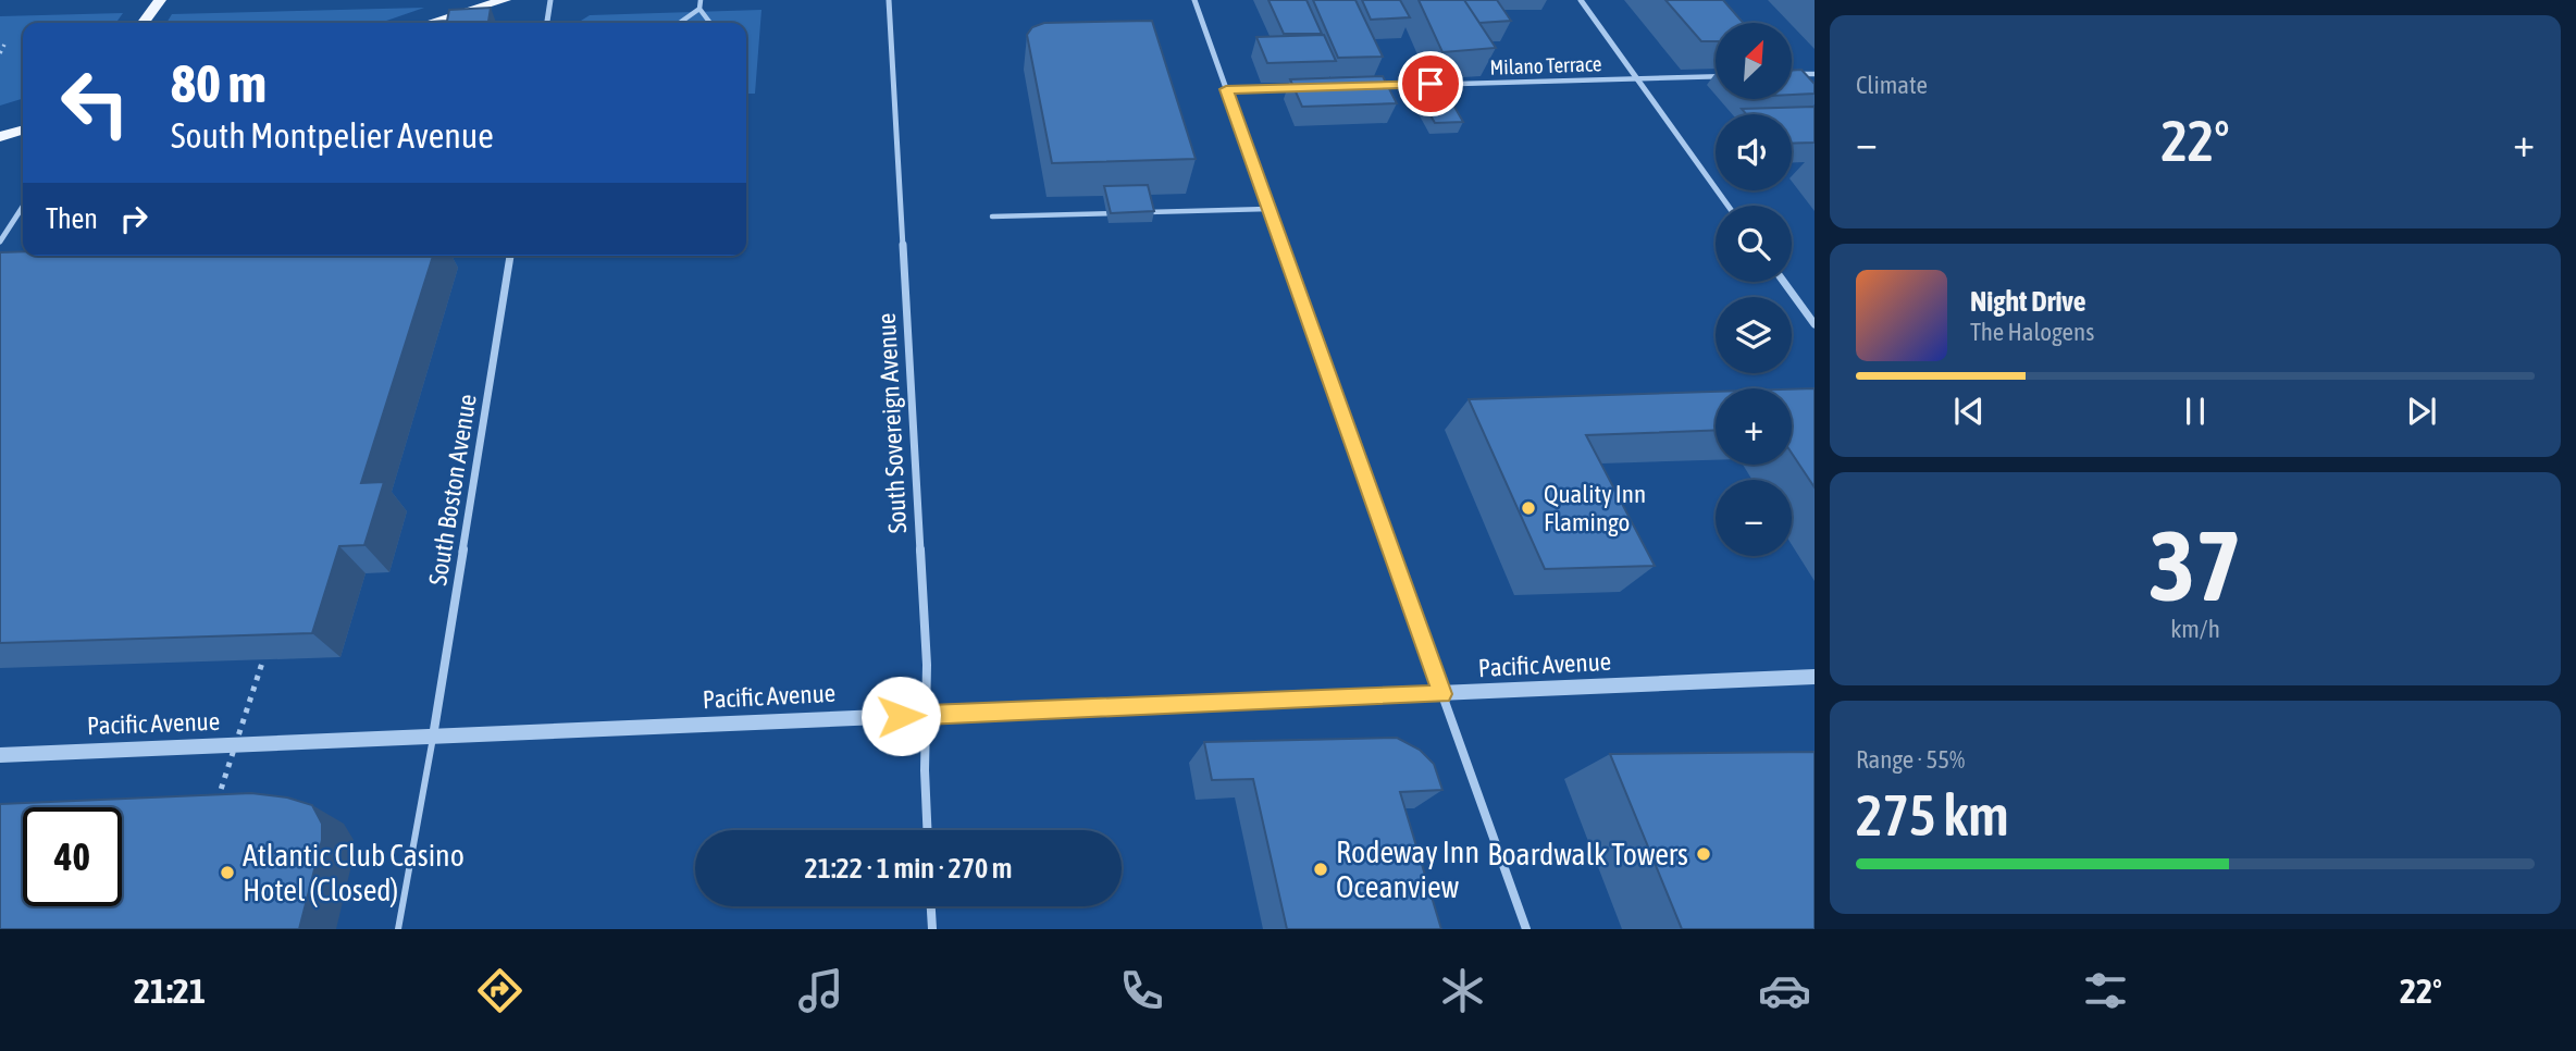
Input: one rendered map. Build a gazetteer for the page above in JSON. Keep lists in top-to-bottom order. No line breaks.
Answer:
{"streets":{"street":["South Sovereign Avenue","South Boston Avenue","Pacific Avenue"],"lane":["Milano Terrace"]},"crossings":[["South Sovereign Avenue","Pacific Avenue"],["South Boston Avenue","Pacific Avenue"]],"places":["Quality Inn Flamingo","Boardwalk Towers","Rodeway Inn Oceanview","Atlantic Club Casino Hotel (Closed)"],"north":"top right","page":{"tile":["Climate",["37","km/h"],["Range · 55%","275 km"]],"map_buttons":["+","−"],"turn":["80 m","South Montpelier Avenue"],"heat":["−","22°","+"],"then":"Then","song":["Night Drive","The Halogens"],"limit":"40","trip":"21:22 · 1 min · 270 m","tabs":["21:21","22°"]}}
